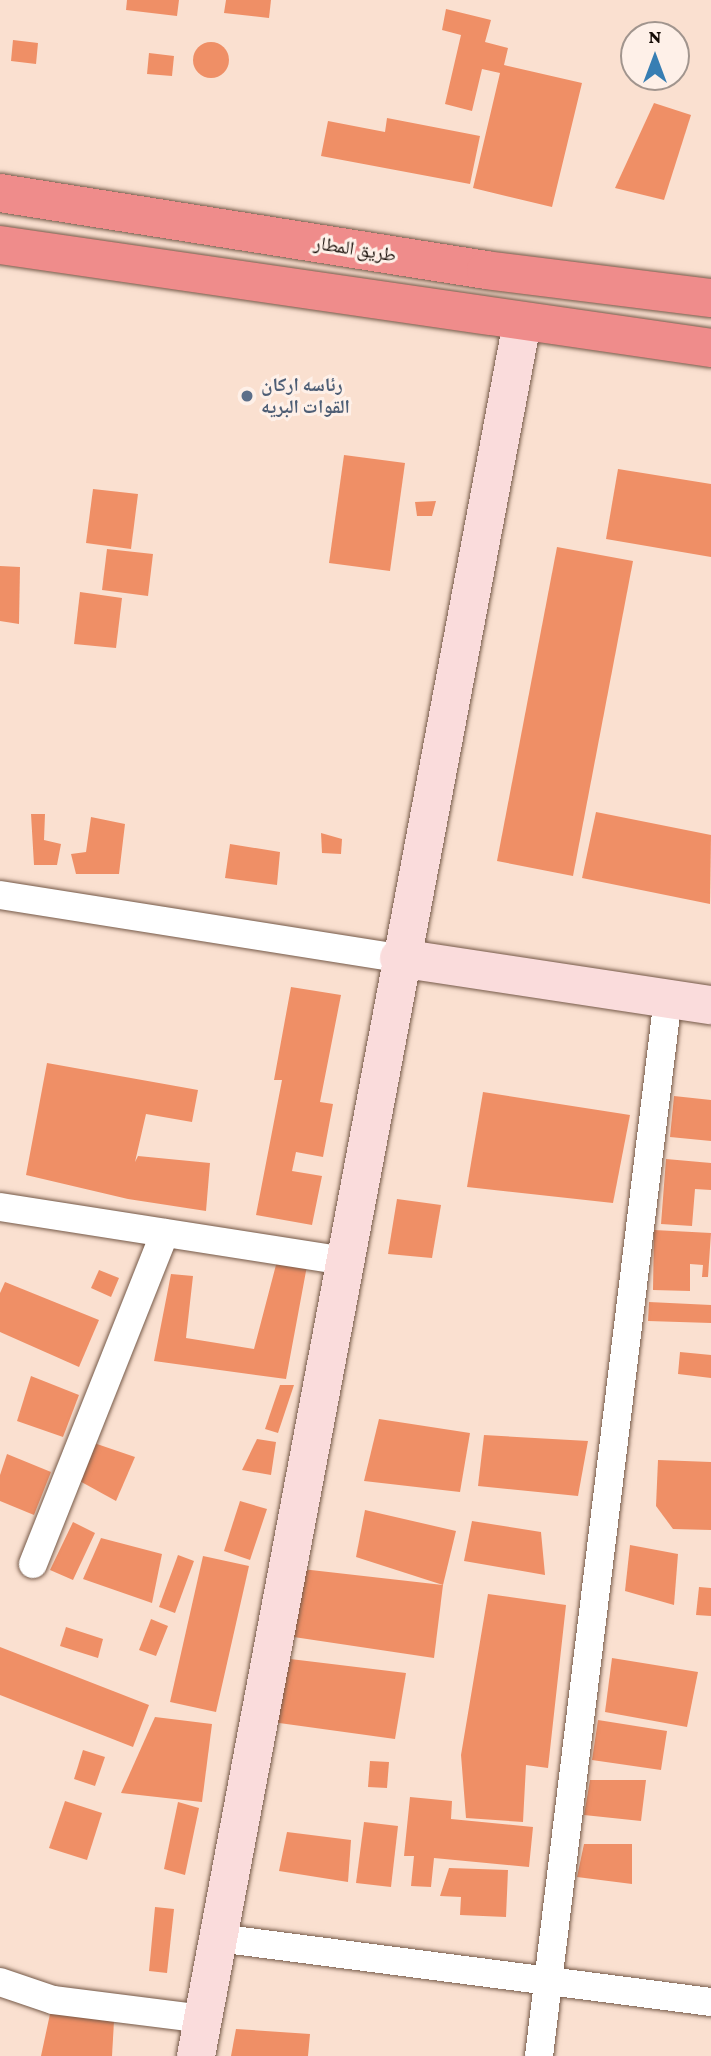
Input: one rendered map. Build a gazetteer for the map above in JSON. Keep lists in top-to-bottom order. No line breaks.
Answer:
{"streets":{"highway":["طريق المطار"]},"places":["رئاسه اركان القوات البريه"],"north":"top"}
